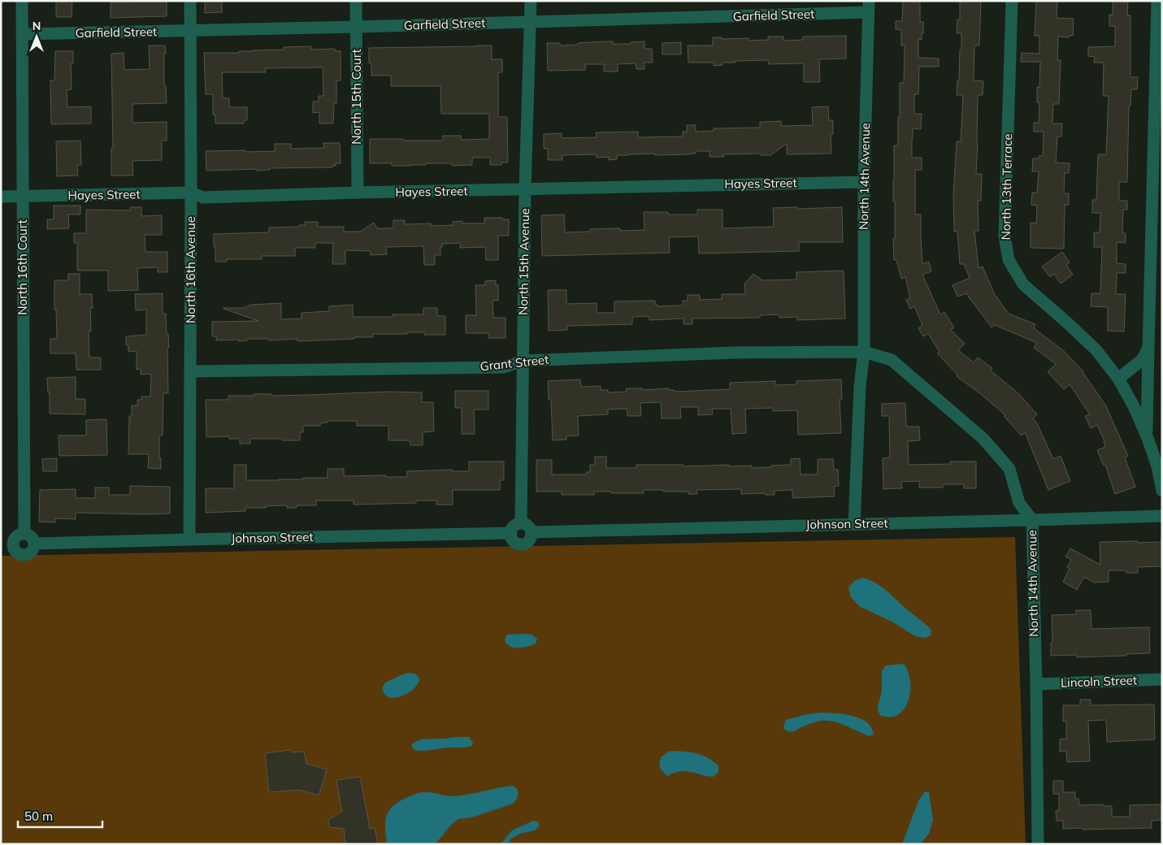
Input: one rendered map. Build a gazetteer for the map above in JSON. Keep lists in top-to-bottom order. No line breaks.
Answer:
{"streets":{"street":["Garfield Street","North 15th Court","North 14th Avenue","Hayes Street","North 13th Terrace","North 15th Avenue","North 16th Court","North 16th Avenue","Grant Street","Johnson Street","Lincoln Street"]},"crossings":[["Garfield Street","North 15th Court"],["Garfield Street","North 14th Avenue"],["Garfield Street","North 15th Avenue"],["Garfield Street","North 16th Court"],["Garfield Street","North 16th Avenue"],["North 15th Court","Hayes Street"],["North 14th Avenue","Hayes Street"],["North 14th Avenue","Grant Street"],["North 14th Avenue","Johnson Street"],["North 14th Avenue","Lincoln Street"],["Hayes Street","North 15th Avenue"],["Hayes Street","North 16th Court"],["Hayes Street","North 16th Avenue"],["North 15th Avenue","Grant Street"],["North 15th Avenue","Johnson Street"],["North 16th Avenue","Grant Street"],["North 16th Avenue","Johnson Street"]],"scale_bar":"50 m","north":"top"}
